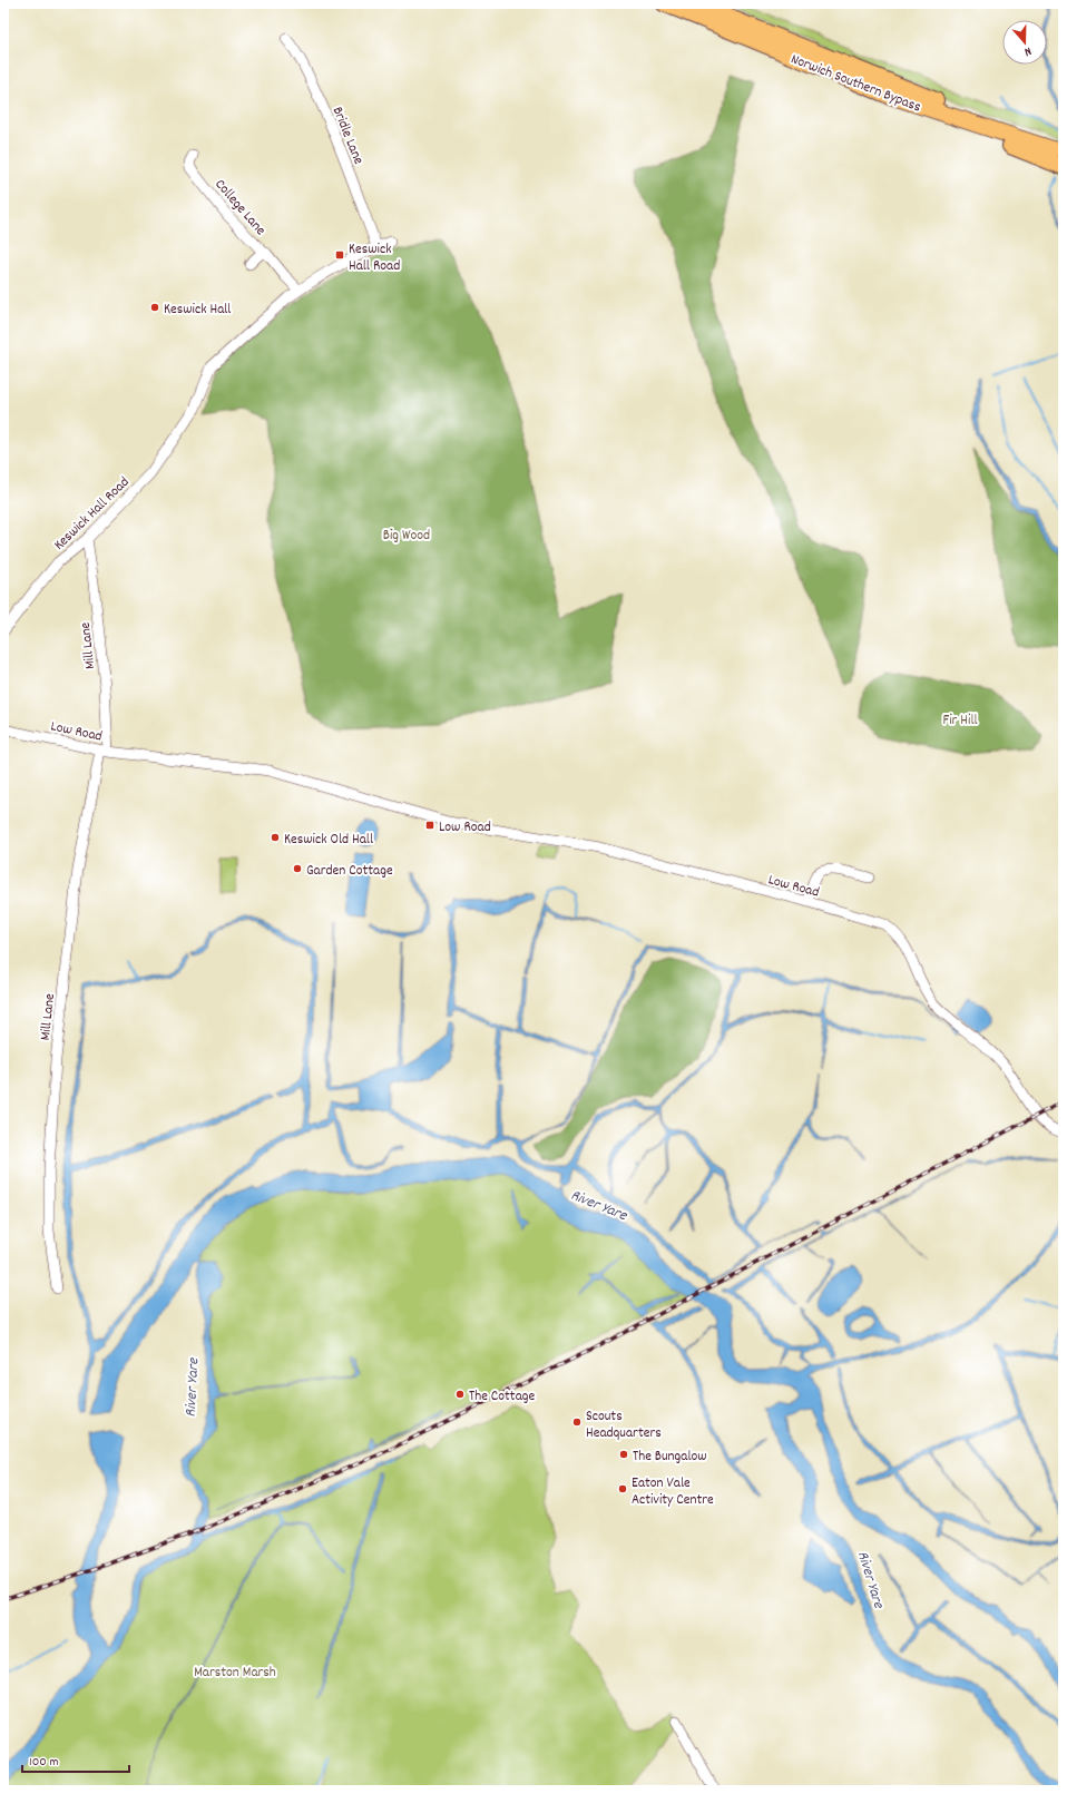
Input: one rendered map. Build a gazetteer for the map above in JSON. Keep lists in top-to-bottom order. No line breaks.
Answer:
{"streets":{"highway":["Norwich Southern Bypass"],"street":["Bridle Lane","College Lane","Keswick Hall Road","Mill Lane","Low Road"]},"crossings":[["Bridle Lane","Keswick Hall Road"],["College Lane","Keswick Hall Road"],["Keswick Hall Road","Mill Lane"],["Mill Lane","Low Road"]],"water":["River Yare"],"parks":["Big Wood","Fir Hill","Marston Marsh"],"places":{"transit":["Keswick Hall Road","Low Road"],"other":["Keswick Hall","Keswick Old Hall","Garden Cottage","The Cottage","Scouts Headquarters","The Bungalow","Eaton Vale Activity Centre"]},"scale_bar":"100 m","north":"bottom"}
